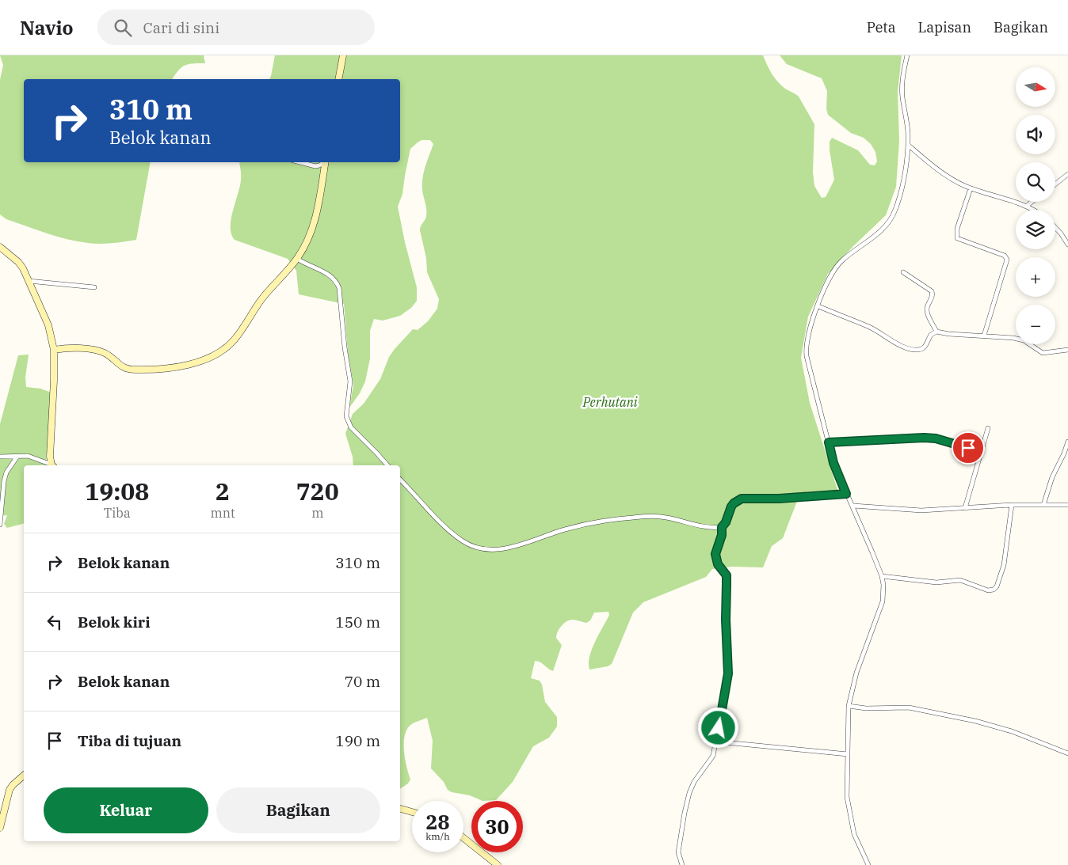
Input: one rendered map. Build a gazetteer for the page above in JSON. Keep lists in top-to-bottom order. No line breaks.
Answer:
{"parks":["Perhutani"],"north":"right","page":{"header":"Navio","search":"Cari di sini","nav":["Peta","Lapisan","Bagikan"],"map_buttons":["+","−"],"turn":["310 m","Belok kanan"],"eta":["19:08","Tiba","2","mnt","720","m"],"list":[{"name":"Belok kanan","value":"310 m"},{"name":"Belok kiri","value":"150 m"},{"name":"Belok kanan","value":"70 m"},{"name":"Tiba di tujuan","value":"190 m"}],"buttons":["Keluar","Bagikan"],"speed":"28 km/h","limit":"30"}}
